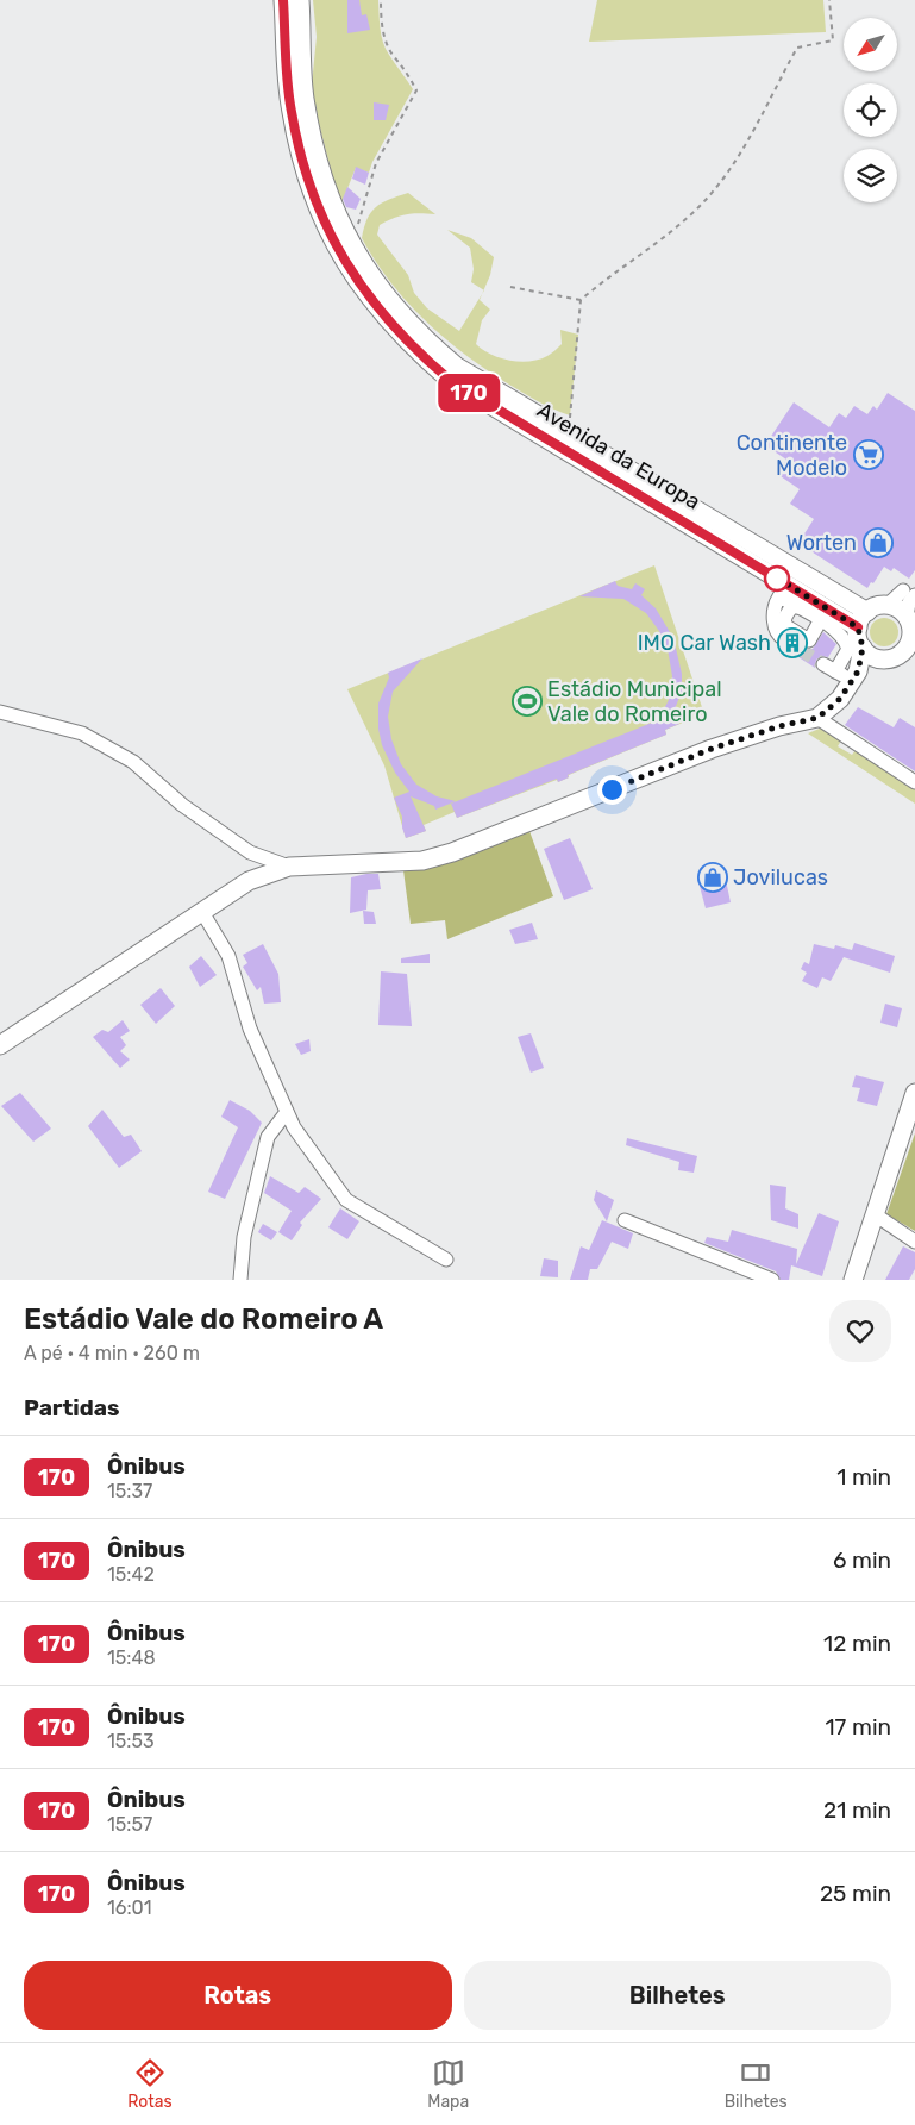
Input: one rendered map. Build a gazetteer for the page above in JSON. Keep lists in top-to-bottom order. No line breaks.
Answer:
{"streets":{"main road":["Avenida da Europa"]},"places":{"supermarket":["Continente Modelo"],"shop":["Worten","Jovilucas"],"building":["IMO Car Wash"],"sports":["Estádio Municipal Vale do Romeiro"]},"lines":["bus line 170"],"north":"bottom left","page":{"on_map":"170","heading":[["Estádio Vale do Romeiro A","A pé · 4 min · 260 m"],"Partidas"],"list":[{"mark":"170","name":"Ônibus","note":"15:37","value":"1 min"},{"mark":"170","name":"Ônibus","note":"15:42","value":"6 min"},{"mark":"170","name":"Ônibus","note":"15:48","value":"12 min"},{"mark":"170","name":"Ônibus","note":"15:53","value":"17 min"},{"mark":"170","name":"Ônibus","note":"15:57","value":"21 min"},{"mark":"170","name":"Ônibus","note":"16:01","value":"25 min"}],"buttons":["Rotas","Bilhetes"],"tabs":["Rotas","Mapa","Bilhetes"]}}
